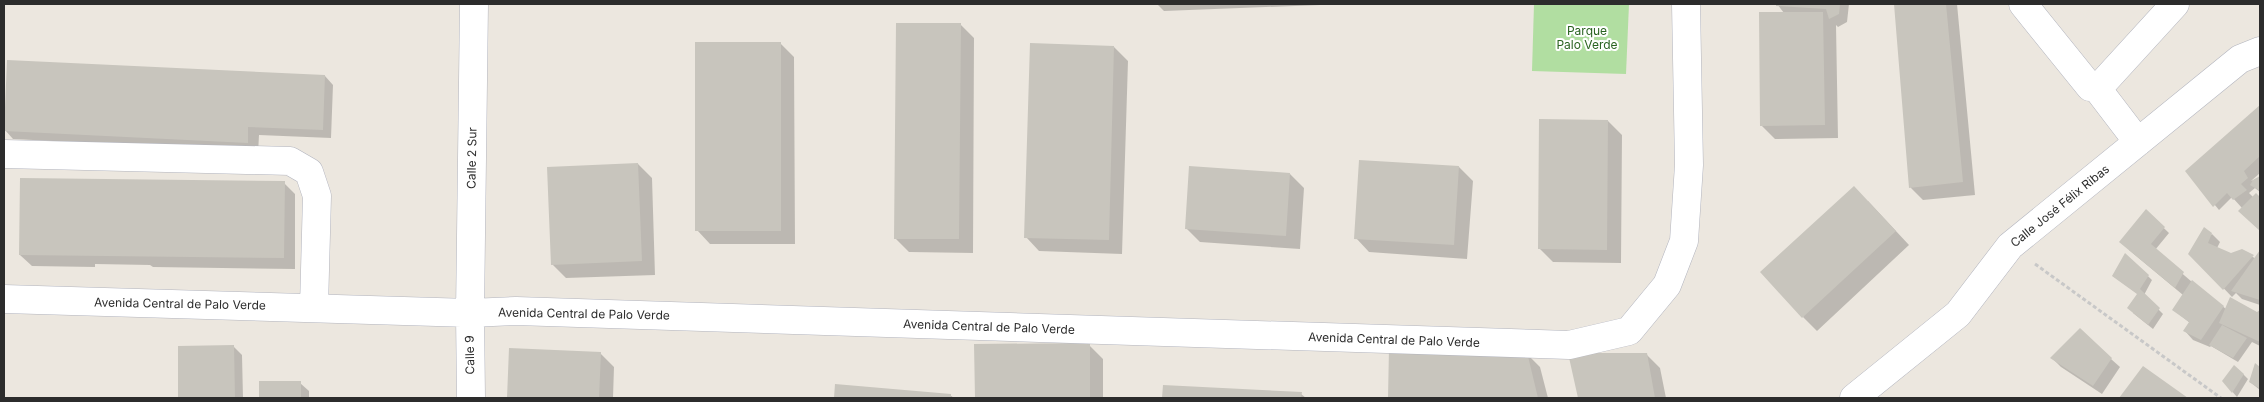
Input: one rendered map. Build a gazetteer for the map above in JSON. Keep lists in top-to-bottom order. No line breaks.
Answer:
{"streets":{"street":["Calle 2 Sur","Calle José Félix Ribas","Avenida Central de Palo Verde","Calle 9"]},"crossings":[["Calle 2 Sur","Avenida Central de Palo Verde"],["Calle 2 Sur","Calle 9"],["Avenida Central de Palo Verde","Calle 9"]],"parks":["Parque Palo Verde"]}
